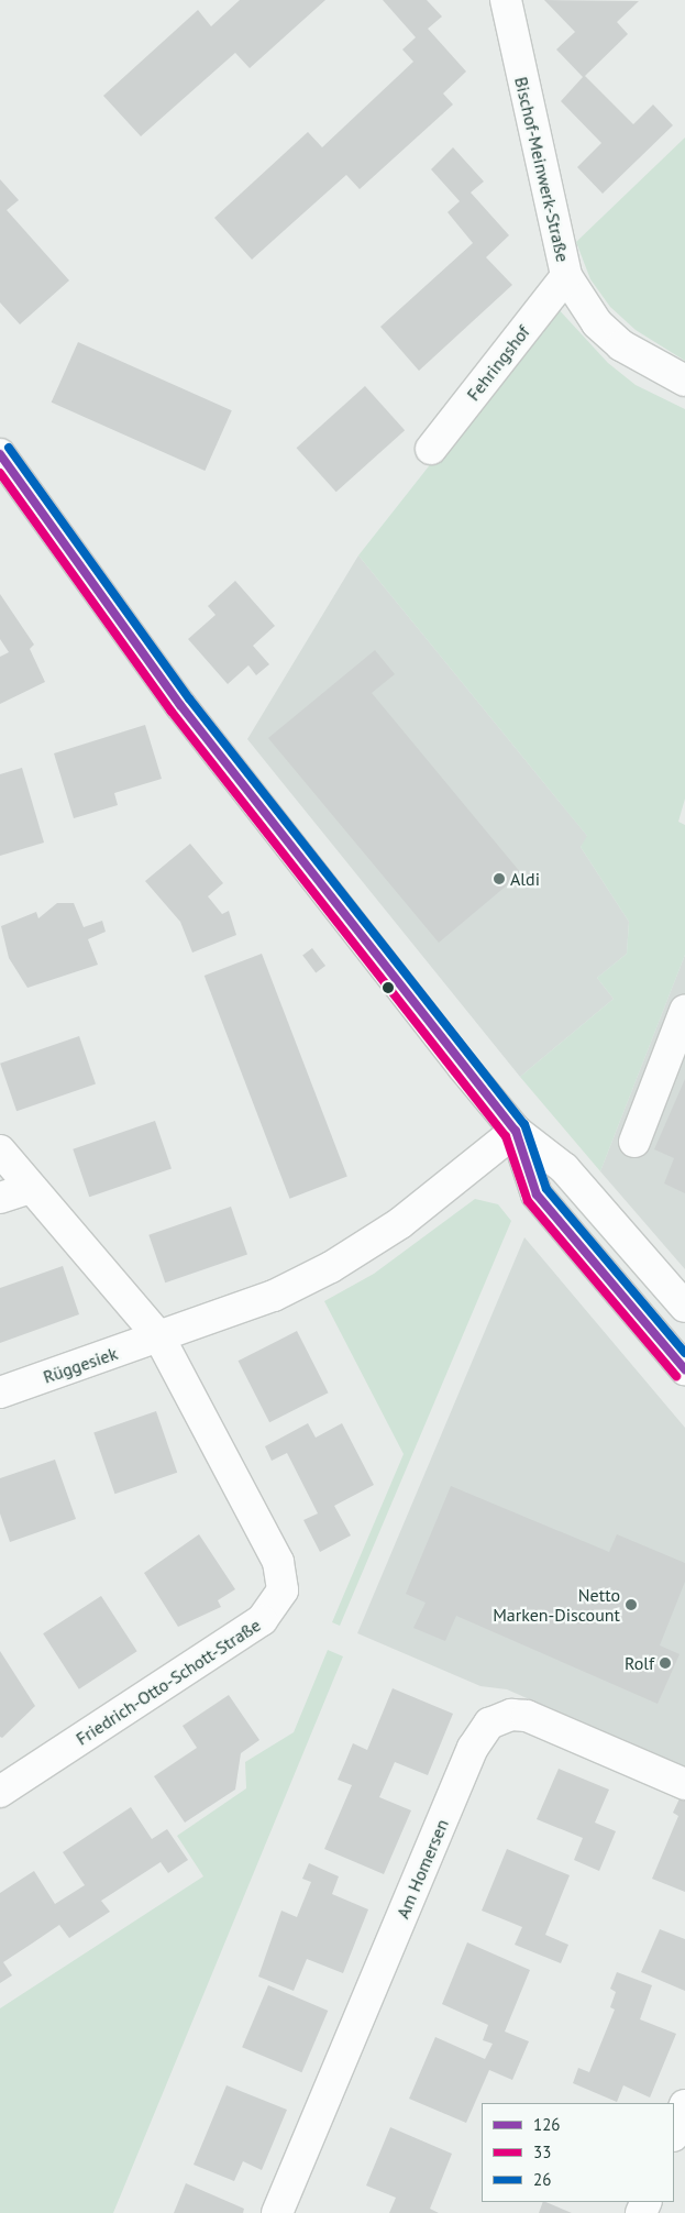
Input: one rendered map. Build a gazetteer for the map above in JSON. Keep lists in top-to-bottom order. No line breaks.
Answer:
{"streets":{"street":["Bischof-Meinwerk-Straße","Fehringshof","Rüggesiek","Friedrich-Otto-Schott-Straße","Am Homersen"]},"crossings":[["Bischof-Meinwerk-Straße","Fehringshof"],["Rüggesiek","Friedrich-Otto-Schott-Straße"]],"places":["Aldi","Netto Marken-Discount","Rolf"],"lines":["transit line 26","transit line 126","transit line 33"],"legend":["126","33","26"]}
